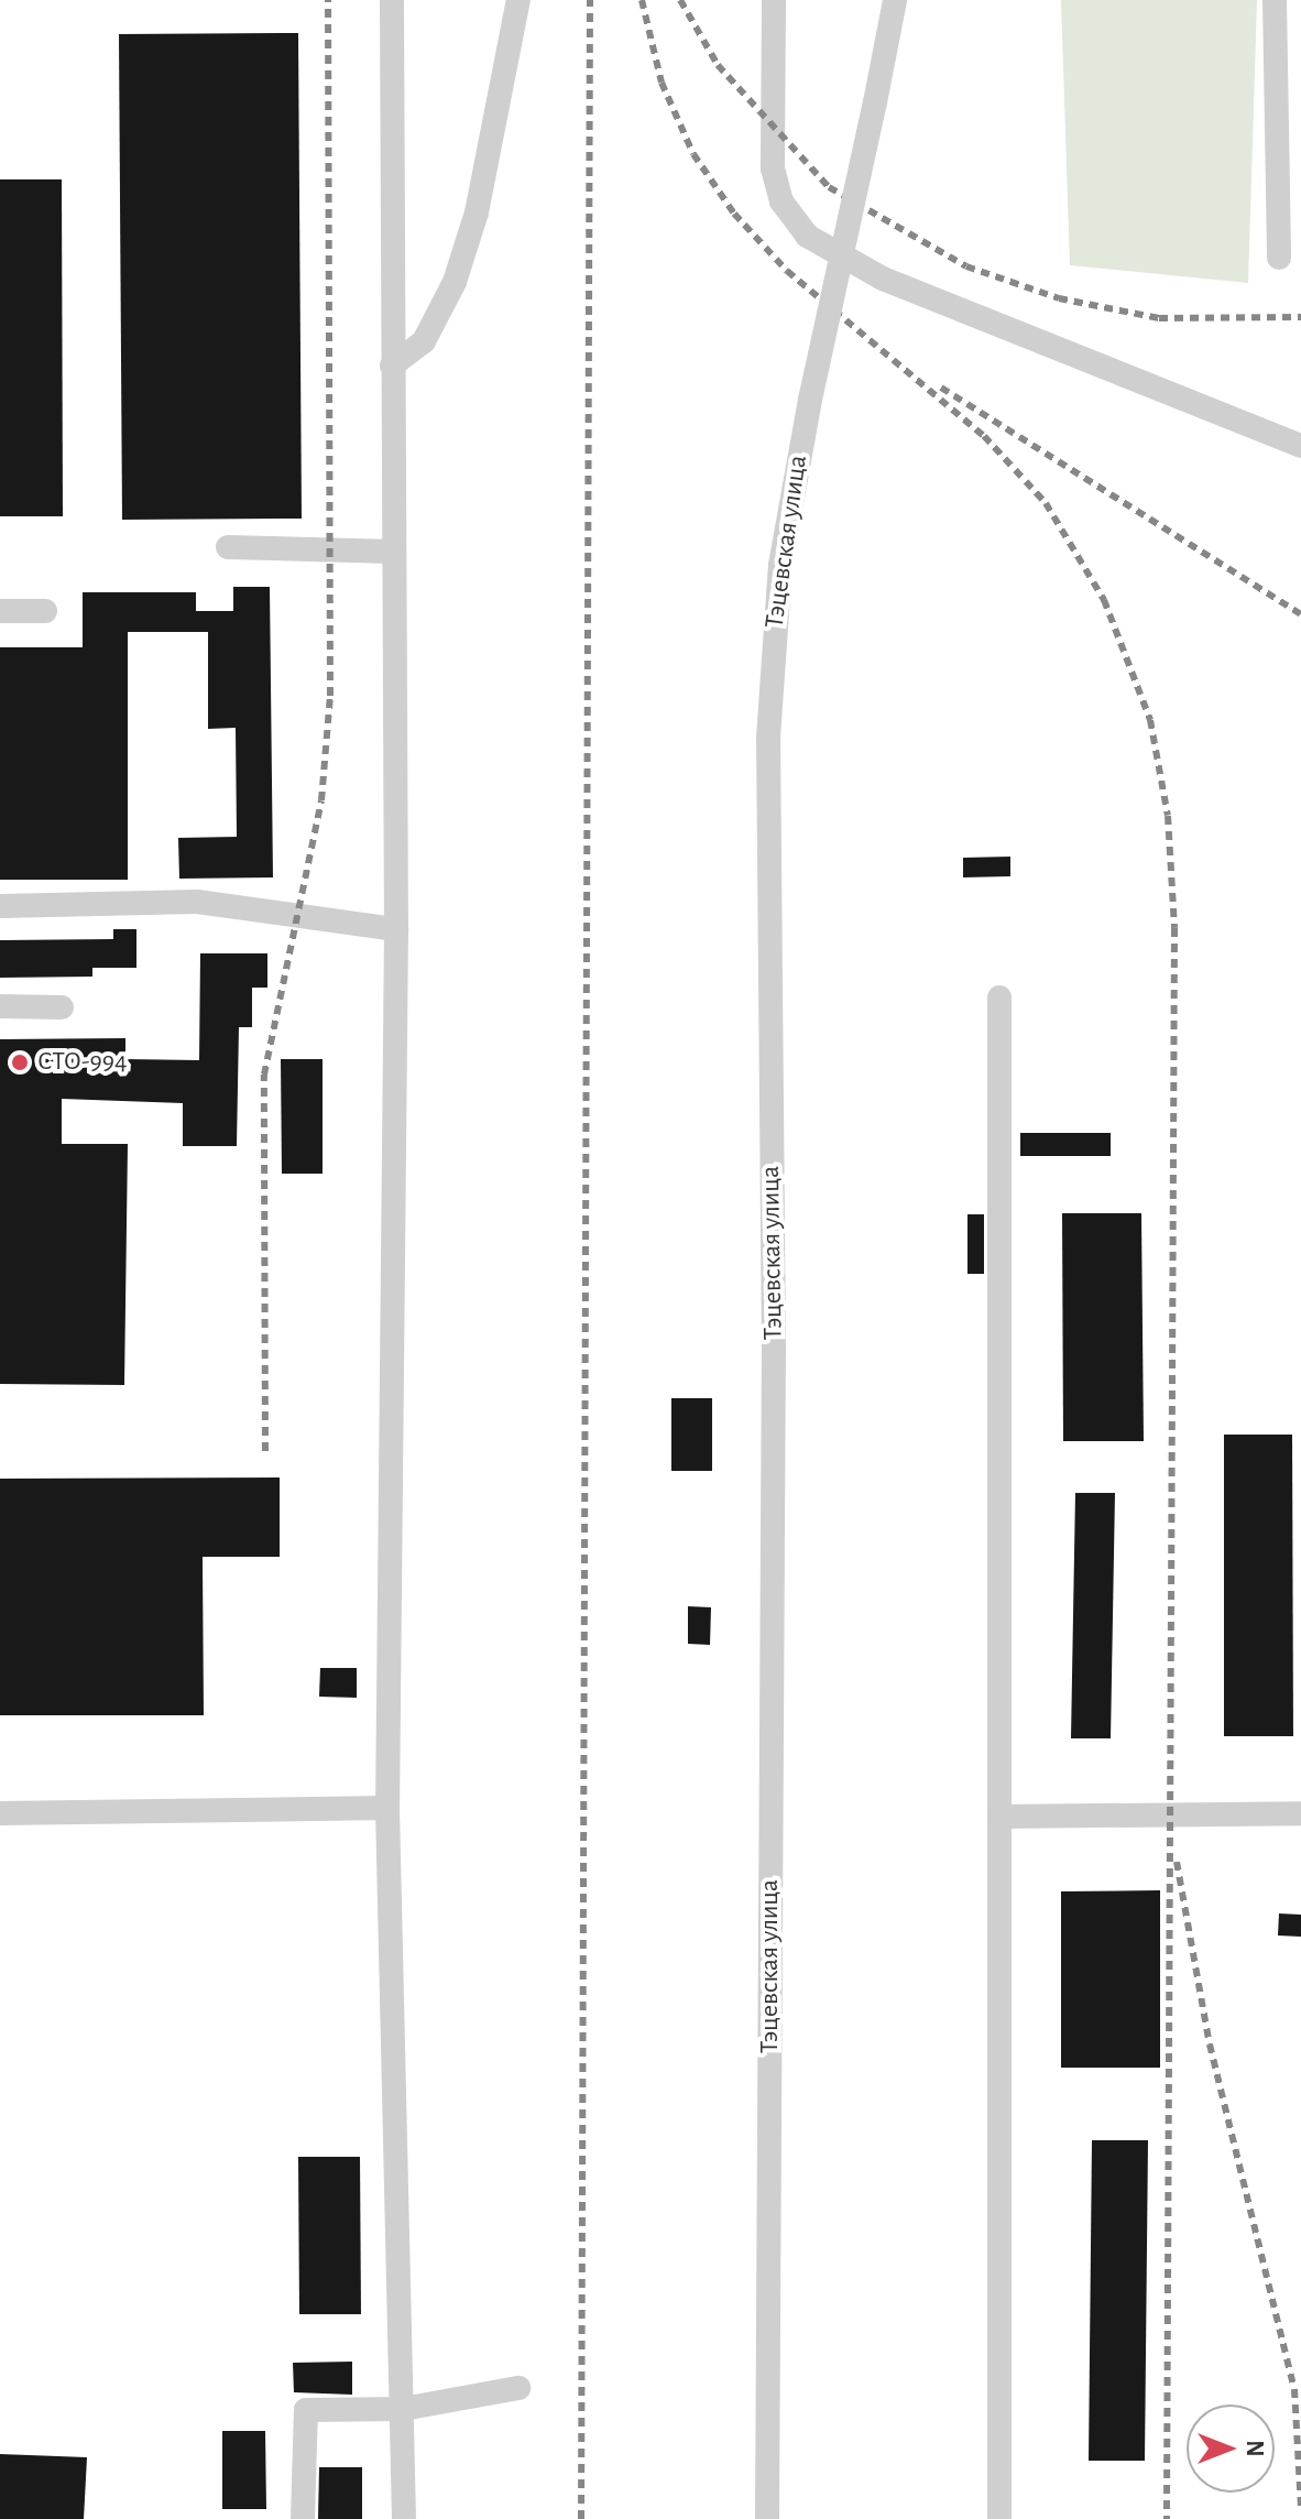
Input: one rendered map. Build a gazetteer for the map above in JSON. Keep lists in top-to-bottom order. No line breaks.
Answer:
{"streets":{"street":["Тэцевская улица"]},"places":["СТО-994"],"north":"right"}
